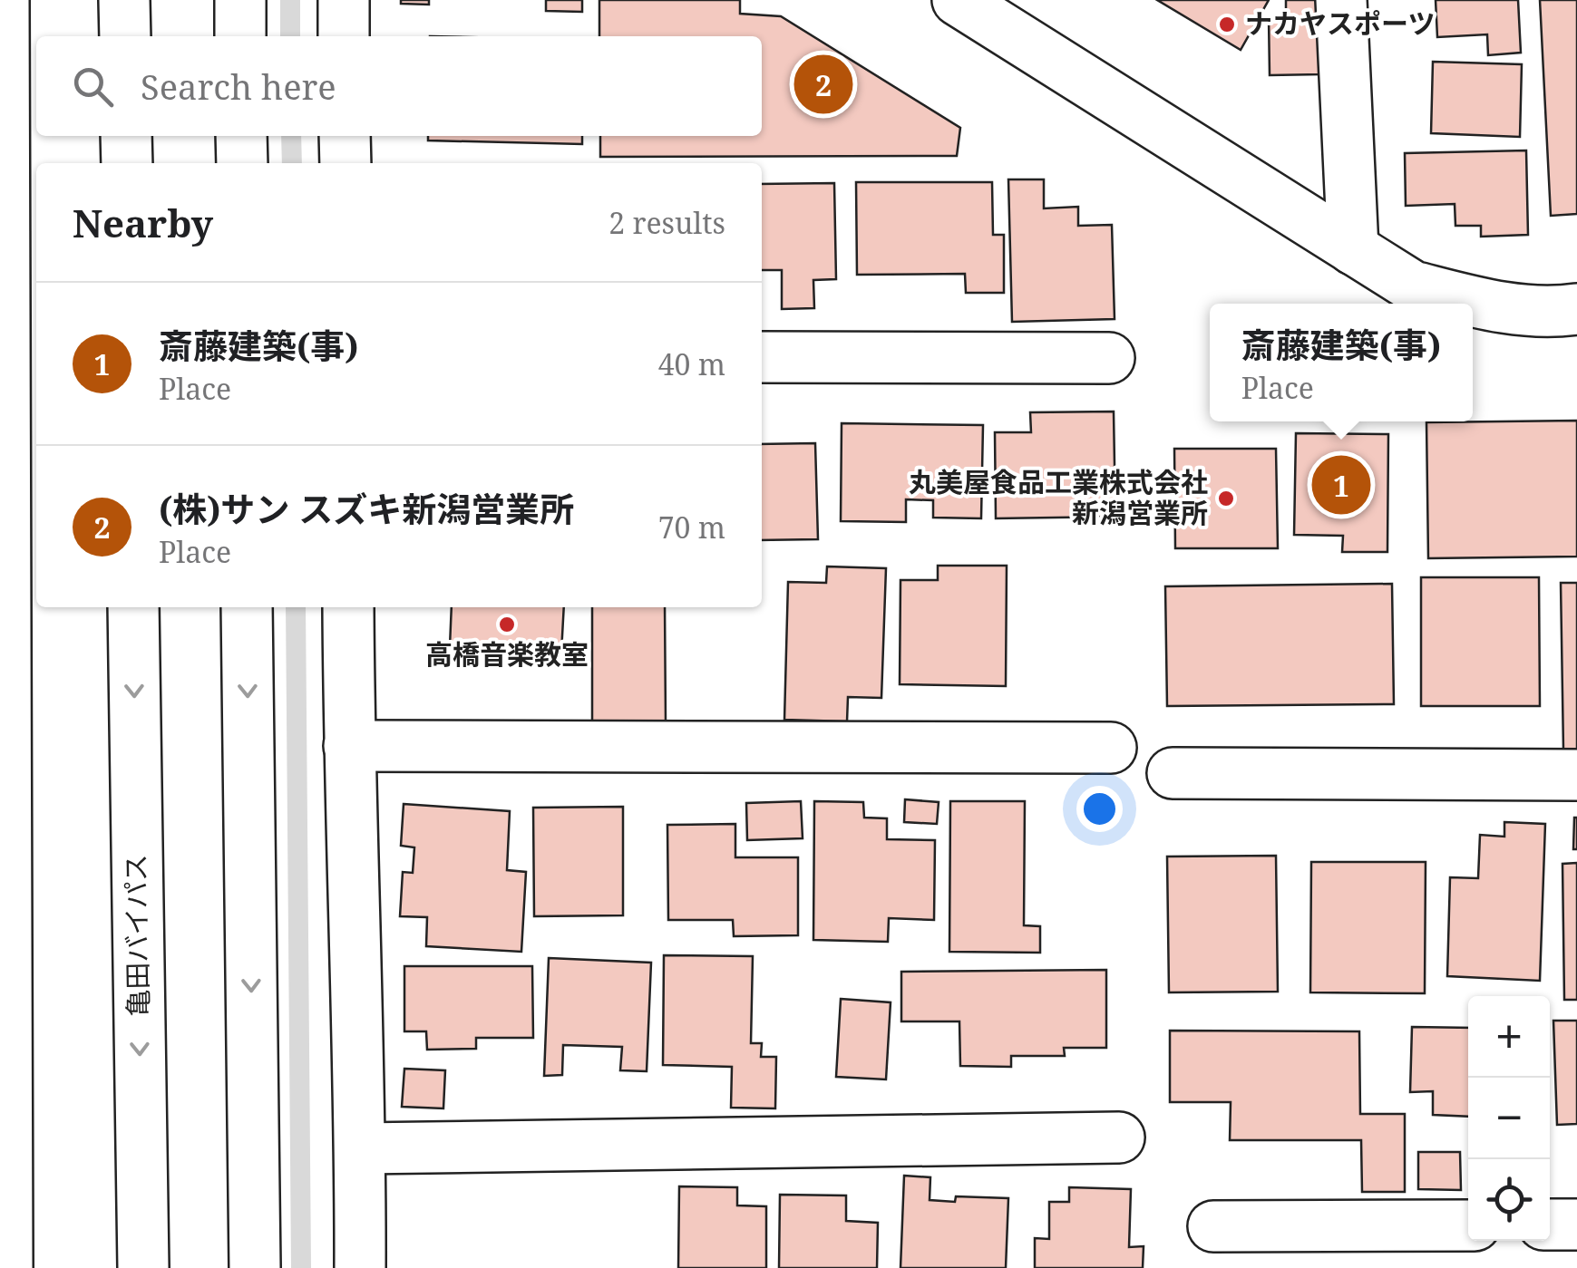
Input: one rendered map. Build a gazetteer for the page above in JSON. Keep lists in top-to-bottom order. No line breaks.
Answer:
{"streets":{"main road":["亀田バイパス"]},"places":["ナカヤスポーツ","丸美屋食品工業株式会社 新潟営業所","高橋音楽教室"],"page":{"search":"Search here","pins":["2","1"],"heading":["Nearby","2 results"],"list":[{"mark":"1","name":"斎藤建築(事)","note":"Place","value":"40 m"},{"mark":"2","name":"(株)サン スズキ新潟営業所","note":"Place","value":"70 m"}],"popup":["斎藤建築(事)","Place"],"map_buttons":["+","−"]}}
